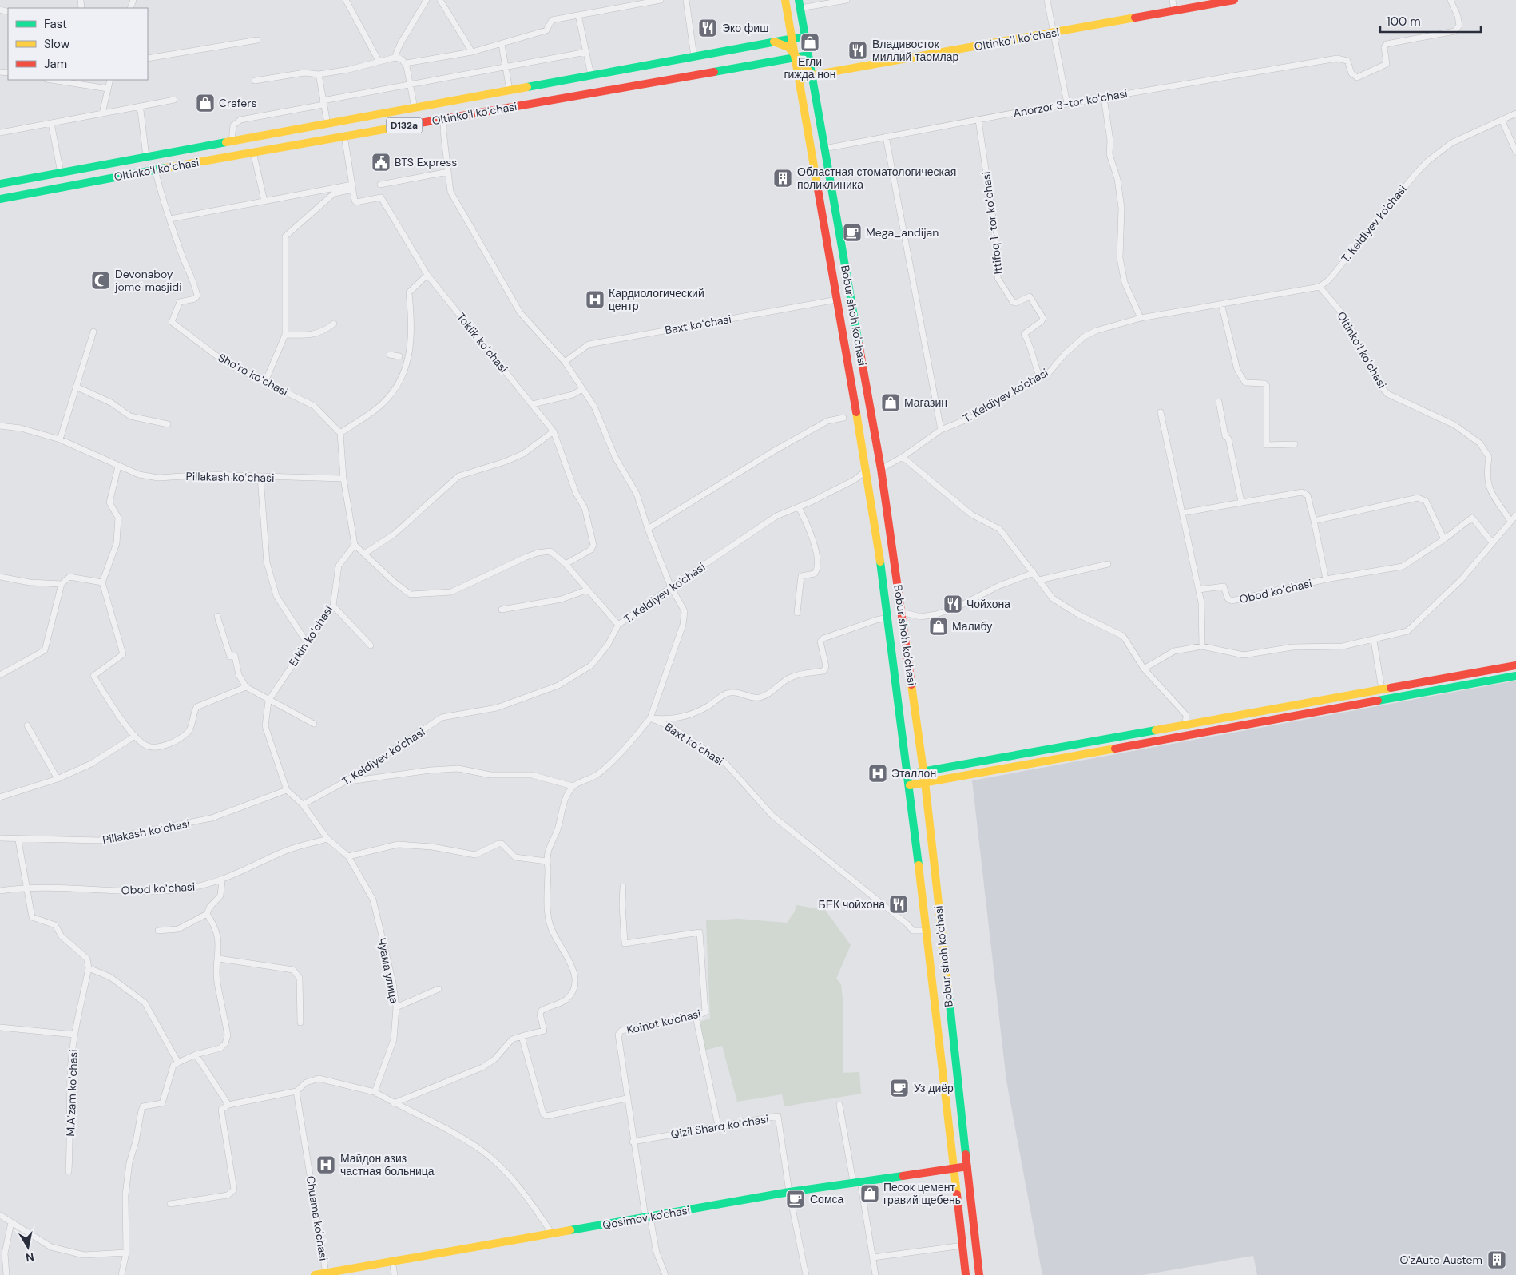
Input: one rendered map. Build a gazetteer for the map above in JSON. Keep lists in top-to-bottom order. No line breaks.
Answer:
{"streets":{"main road":["Oltinkoʻl koʻchasi","D132a","Bobur shoh ko'chasi","Qosimov ko'chasi"],"street":["Anorzor 3-tor koʻchasi","Ittifoq 1-tor koʻchasi","T. Keldiyev ko'chasi","Baxt koʻchasi","Toklik koʻchasi","Shoʻro koʻchasi","Pillakash koʻchasi","Obod koʻchasi","Erkin koʻchasi","Чуама улица","Koinot ko'chasi","M.Aʻzam koʻchasi","Qizil Sharq koʻchasi","Chuama ko'chasi"]},"crossings":[["Oltinkoʻl koʻchasi","T. Keldiyev ko'chasi"],["Oltinkoʻl koʻchasi","Bobur shoh ko'chasi"],["Oltinkoʻl koʻchasi","Shoʻro koʻchasi"],["Anorzor 3-tor koʻchasi","Ittifoq 1-tor koʻchasi"],["Anorzor 3-tor koʻchasi","Bobur shoh ko'chasi"],["Ittifoq 1-tor koʻchasi","T. Keldiyev ko'chasi"],["T. Keldiyev ko'chasi","Bobur shoh ko'chasi"],["T. Keldiyev ko'chasi","Чуама улица"],["Bobur shoh ko'chasi","Baxt koʻchasi"],["Bobur shoh ko'chasi","Qosimov ko'chasi"],["Pillakash koʻchasi","Erkin koʻchasi"],["Pillakash koʻchasi","Чуама улица"],["Obod koʻchasi","Чуама улица"],["Erkin koʻchasi","Чуама улица"],["Koinot ko'chasi","Qizil Sharq koʻchasi"],["Koinot ko'chasi","Qosimov ko'chasi"],["Qizil Sharq koʻchasi","Qosimov ko'chasi"],["Qosimov ko'chasi","Chuama ko'chasi"]],"places":{"restaurant":["Эко фиш","Владивосток миллий таомлар","Чойхона","БЕК чойхона"],"shop":["Егли гижда нон","Crafers","Магазин","Малибу","Песок цемент гравий щебень"],"public building":["BTS Express"],"building":["Областная стоматологическая поликлиника","O'zAuto Austem"],"cafe":["Mega_andijan","Уз диёр","Сомса"],"mosque":["Devonaboy jome' masjidi"],"hospital":["Кардиологический центр","Эталлон","Майдон азиз частная больница"]},"legend":["Fast","Slow","Jam"],"scale_bar":"100 m","north":"bottom"}
